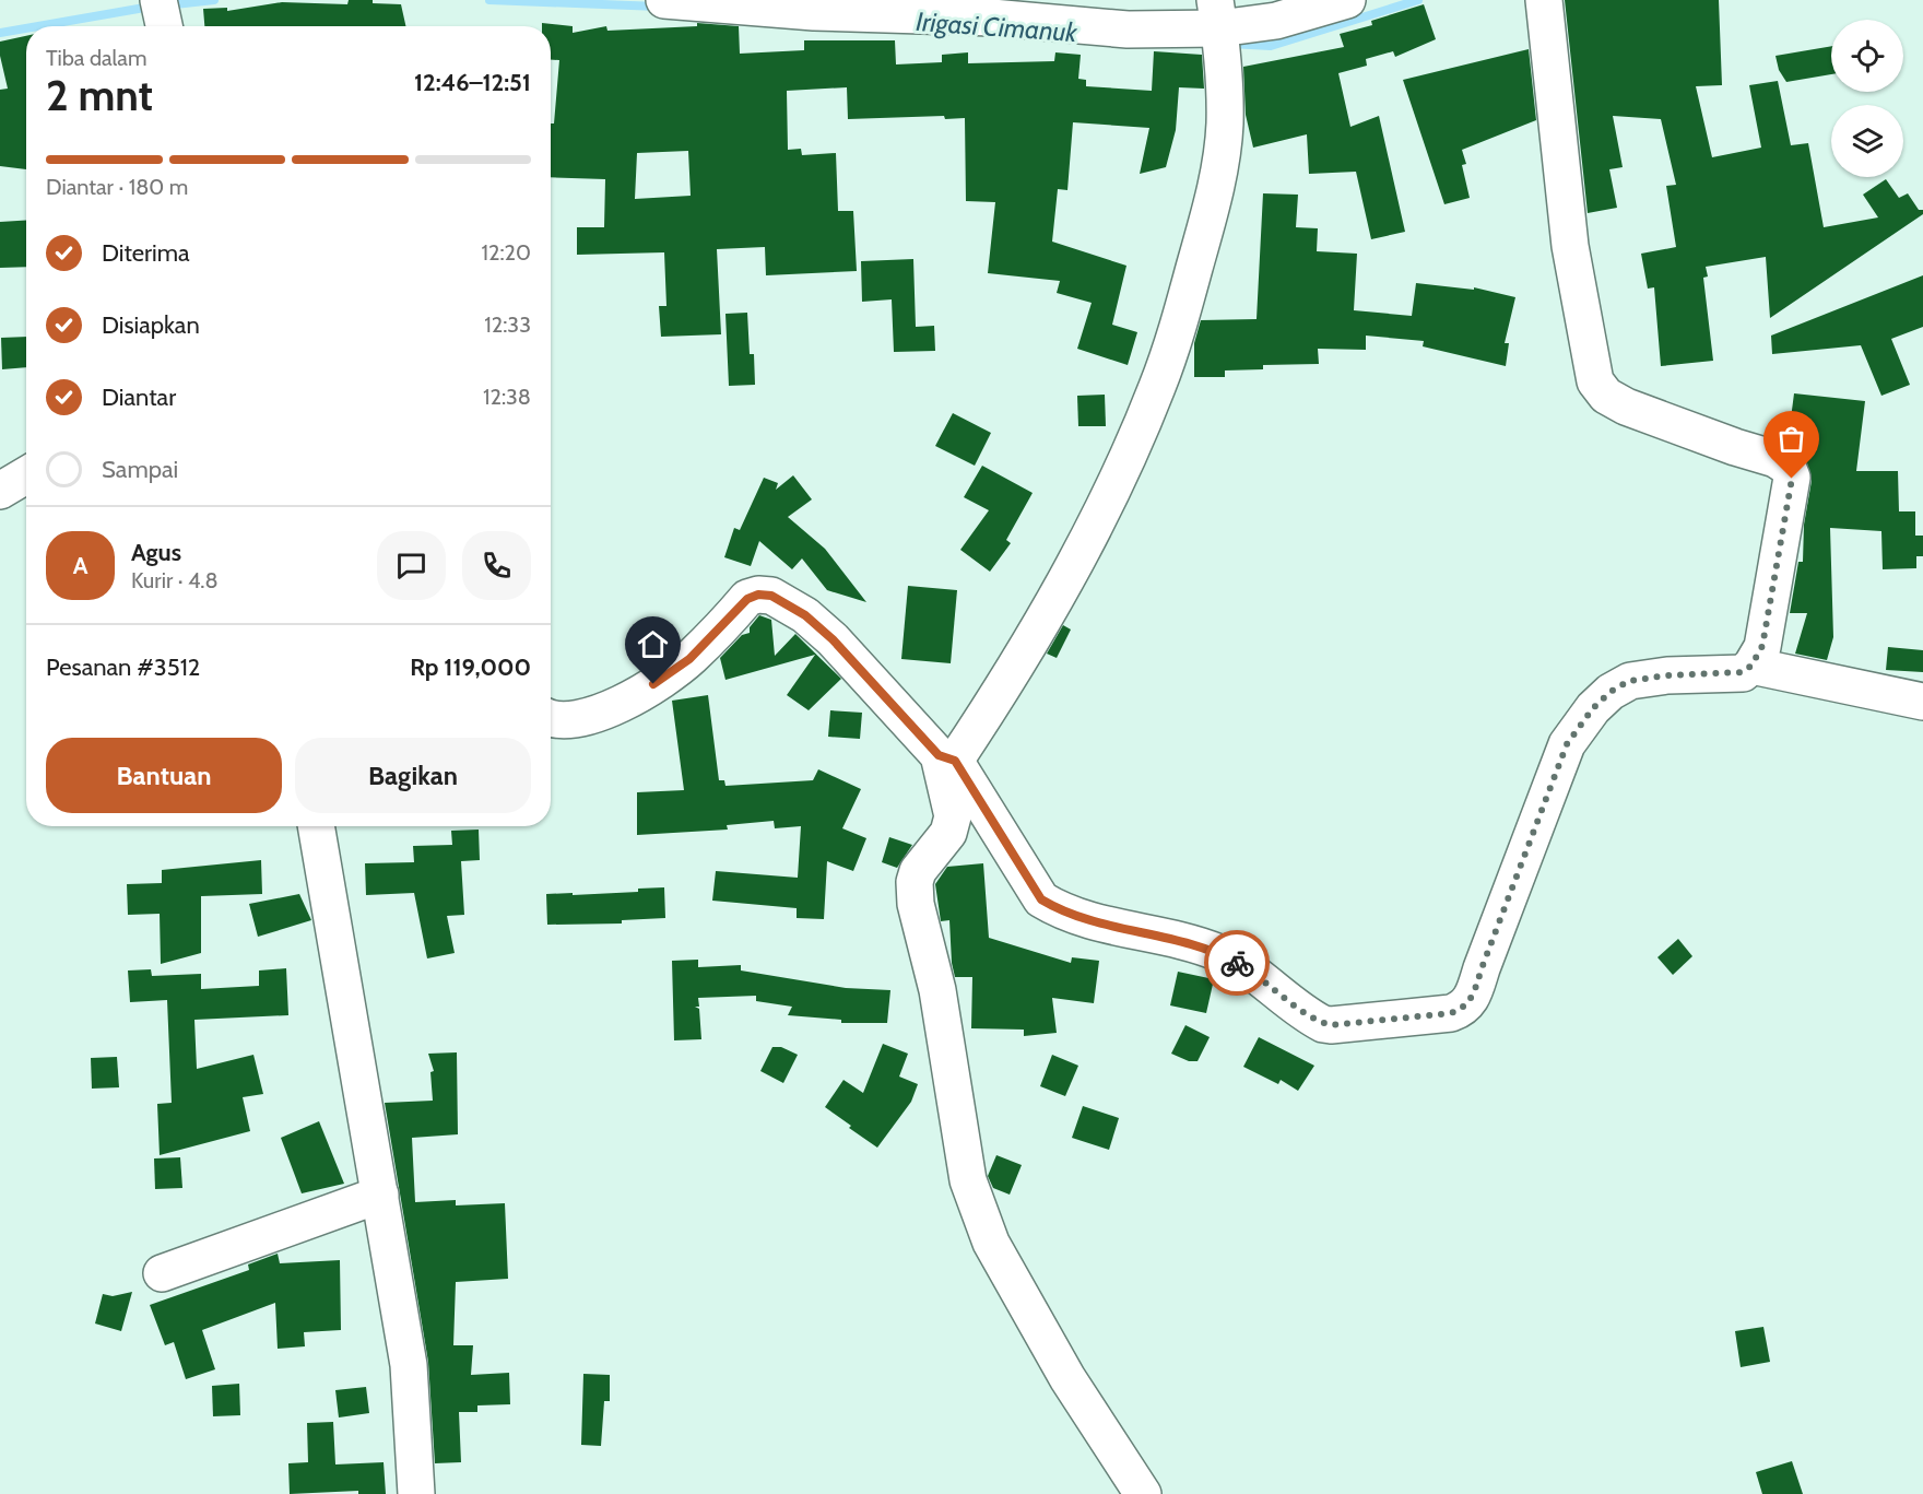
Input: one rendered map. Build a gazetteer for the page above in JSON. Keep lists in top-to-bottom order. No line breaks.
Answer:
{"water":["Irigasi Cimanuk"],"page":{"heading":["2 mnt","Tiba dalam","12:46–12:51"],"panel":["Agus","Kurir · 4.8","Pesanan #3512","Rp 119,000"],"bar":"Diantar · 180 m","list":[["Diterima","12:20"],["Disiapkan","12:33"],["Diantar","12:38"],"Sampai"],"round":"A","buttons":["Bantuan","Bagikan"]}}
